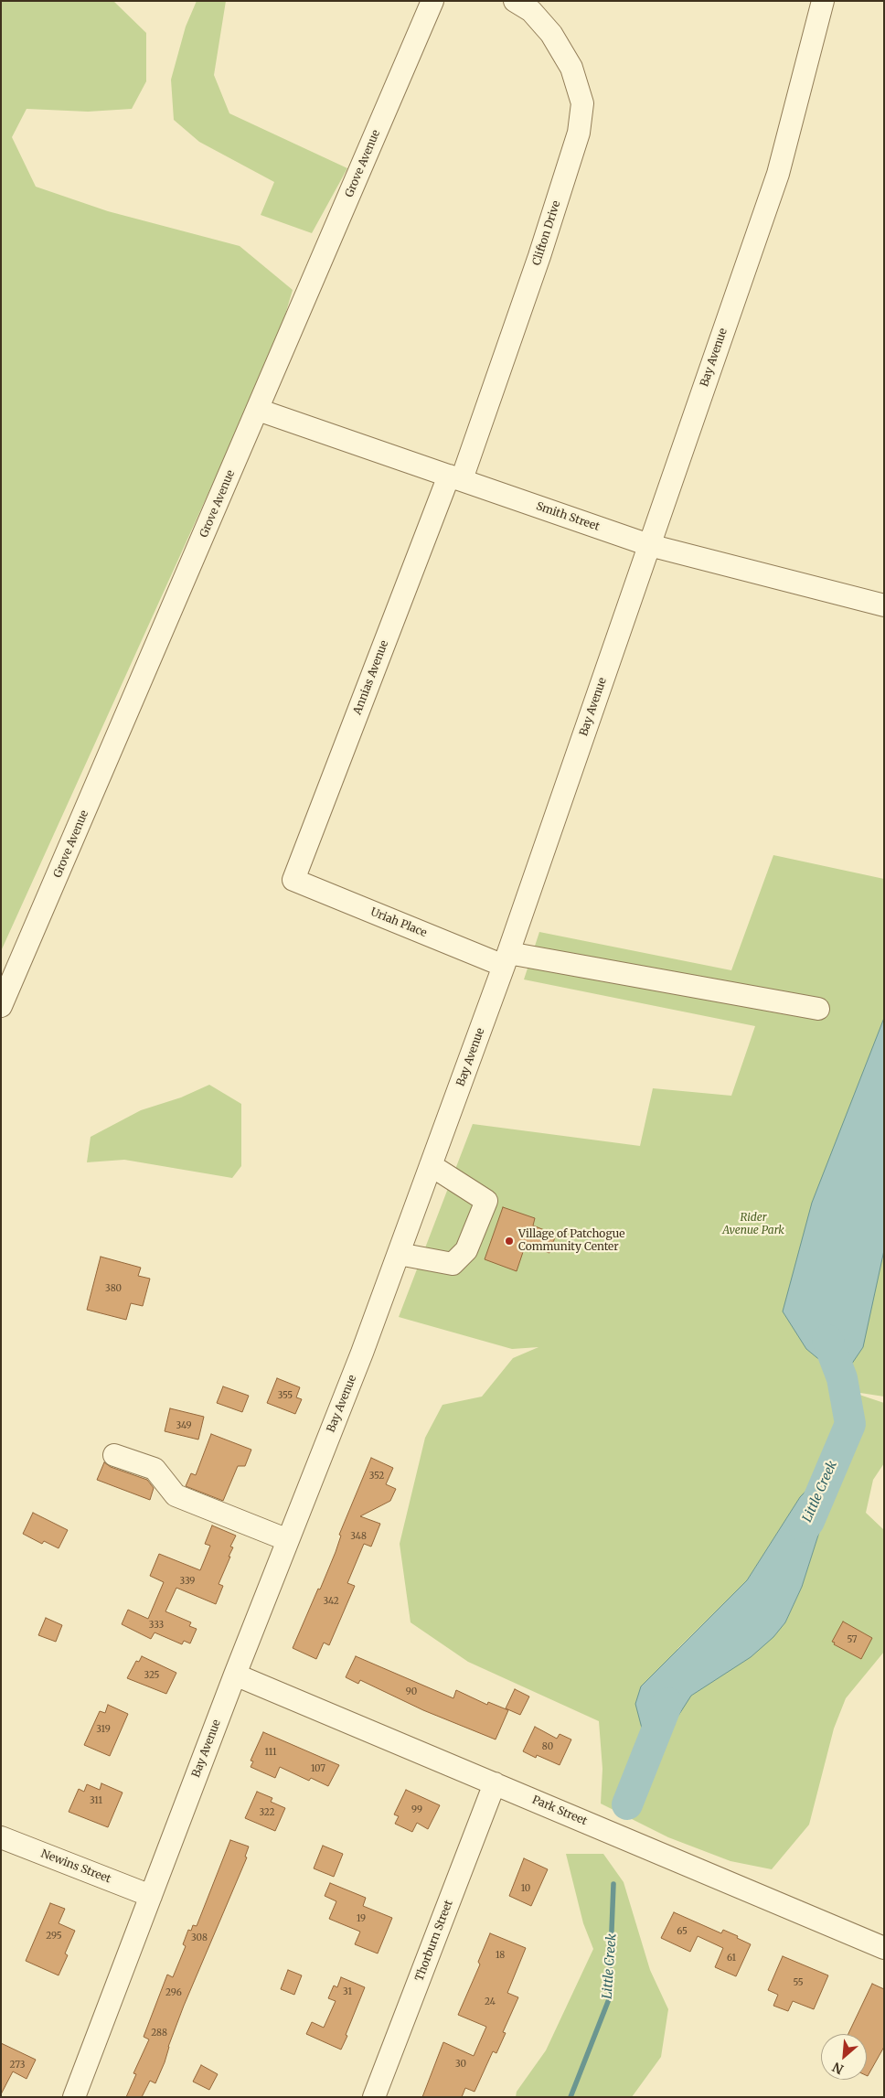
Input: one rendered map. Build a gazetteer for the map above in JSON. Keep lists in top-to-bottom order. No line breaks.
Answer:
{"streets":{"street":["Grove Avenue","Clifton Drive","Bay Avenue","Smith Street","Annias Avenue","Uriah Place","Park Street","Newins Street","Thorburn Street"]},"crossings":[["Grove Avenue","Smith Street"],["Clifton Drive","Smith Street"],["Clifton Drive","Annias Avenue"],["Bay Avenue","Smith Street"],["Bay Avenue","Uriah Place"],["Bay Avenue","Park Street"],["Bay Avenue","Newins Street"],["Smith Street","Annias Avenue"],["Annias Avenue","Uriah Place"],["Park Street","Thorburn Street"]],"water":["Little Creek"],"parks":["Rider Avenue Park"],"places":["Village of Patchogue Community Center"],"house_numbers":["380","355","349","352","348","339","342","333","57","325","90","319","80","111","107","311","99","322","10","19","65","295","308","18","61","55","31","296","24","288","30","273"],"north":"bottom left"}
